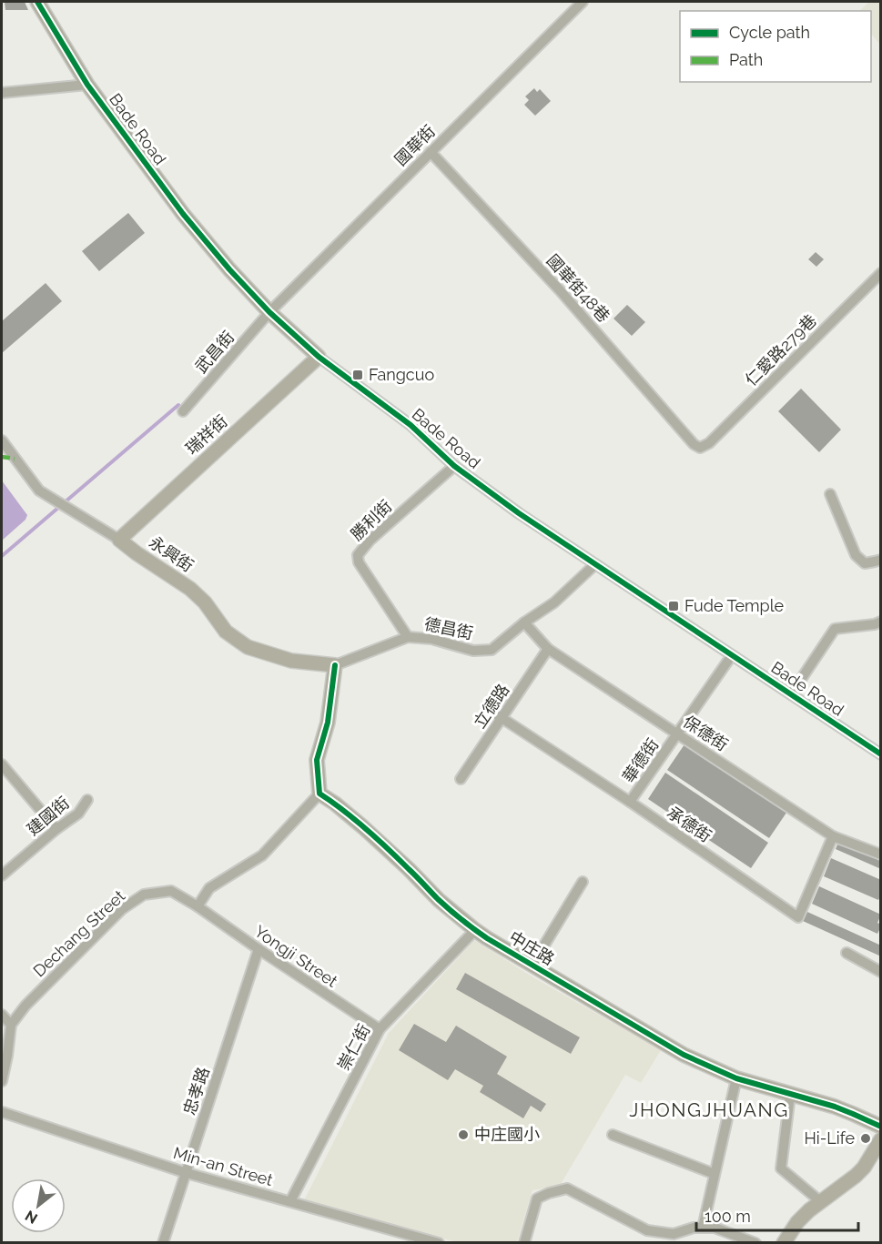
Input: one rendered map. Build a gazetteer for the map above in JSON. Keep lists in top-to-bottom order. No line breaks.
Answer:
{"streets":{"street":["Bade Road","國華街","國華街48巷","仁愛路279巷","武昌街","瑞祥街","勝利街","永興街","德昌街","立德路","保德街","華德街","建國街","承德街","Dechang Street","中庄路","Yongji Street","崇仁街","忠孝路","Min-an Street"]},"crossings":[["Bade Road","國華街"],["Bade Road","武昌街"],["Bade Road","瑞祥街"],["Bade Road","勝利街"],["Bade Road","德昌街"],["Bade Road","華德街"],["國華街","國華街48巷"],["國華街","武昌街"],["國華街48巷","仁愛路279巷"],["瑞祥街","永興街"],["勝利街","德昌街"],["永興街","德昌街"],["德昌街","保德街"],["立德路","保德街"],["立德路","承德街"],["保德街","華德街"],["保德街","承德街"],["華德街","承德街"],["Dechang Street","Yongji Street"],["中庄路","崇仁街"],["Yongji Street","崇仁街"],["Yongji Street","忠孝路"],["崇仁街","Min-an Street"],["忠孝路","Min-an Street"]],"districts":["JHONGJHUANG"],"places":{"transit":["Fangcuo","Fude Temple"],"other":["中庄國小","Hi-Life"]},"legend":["Cycle path","Path"],"scale_bar":"100 m","north":"bottom left"}
